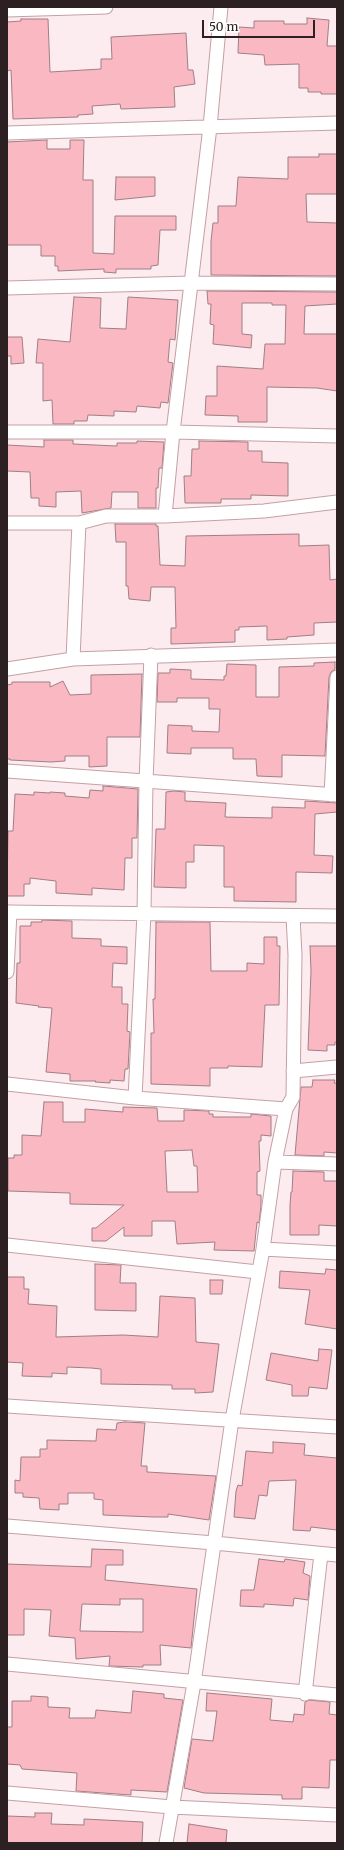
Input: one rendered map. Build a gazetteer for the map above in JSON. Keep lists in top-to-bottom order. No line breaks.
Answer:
{"scale_bar":"50 m"}
